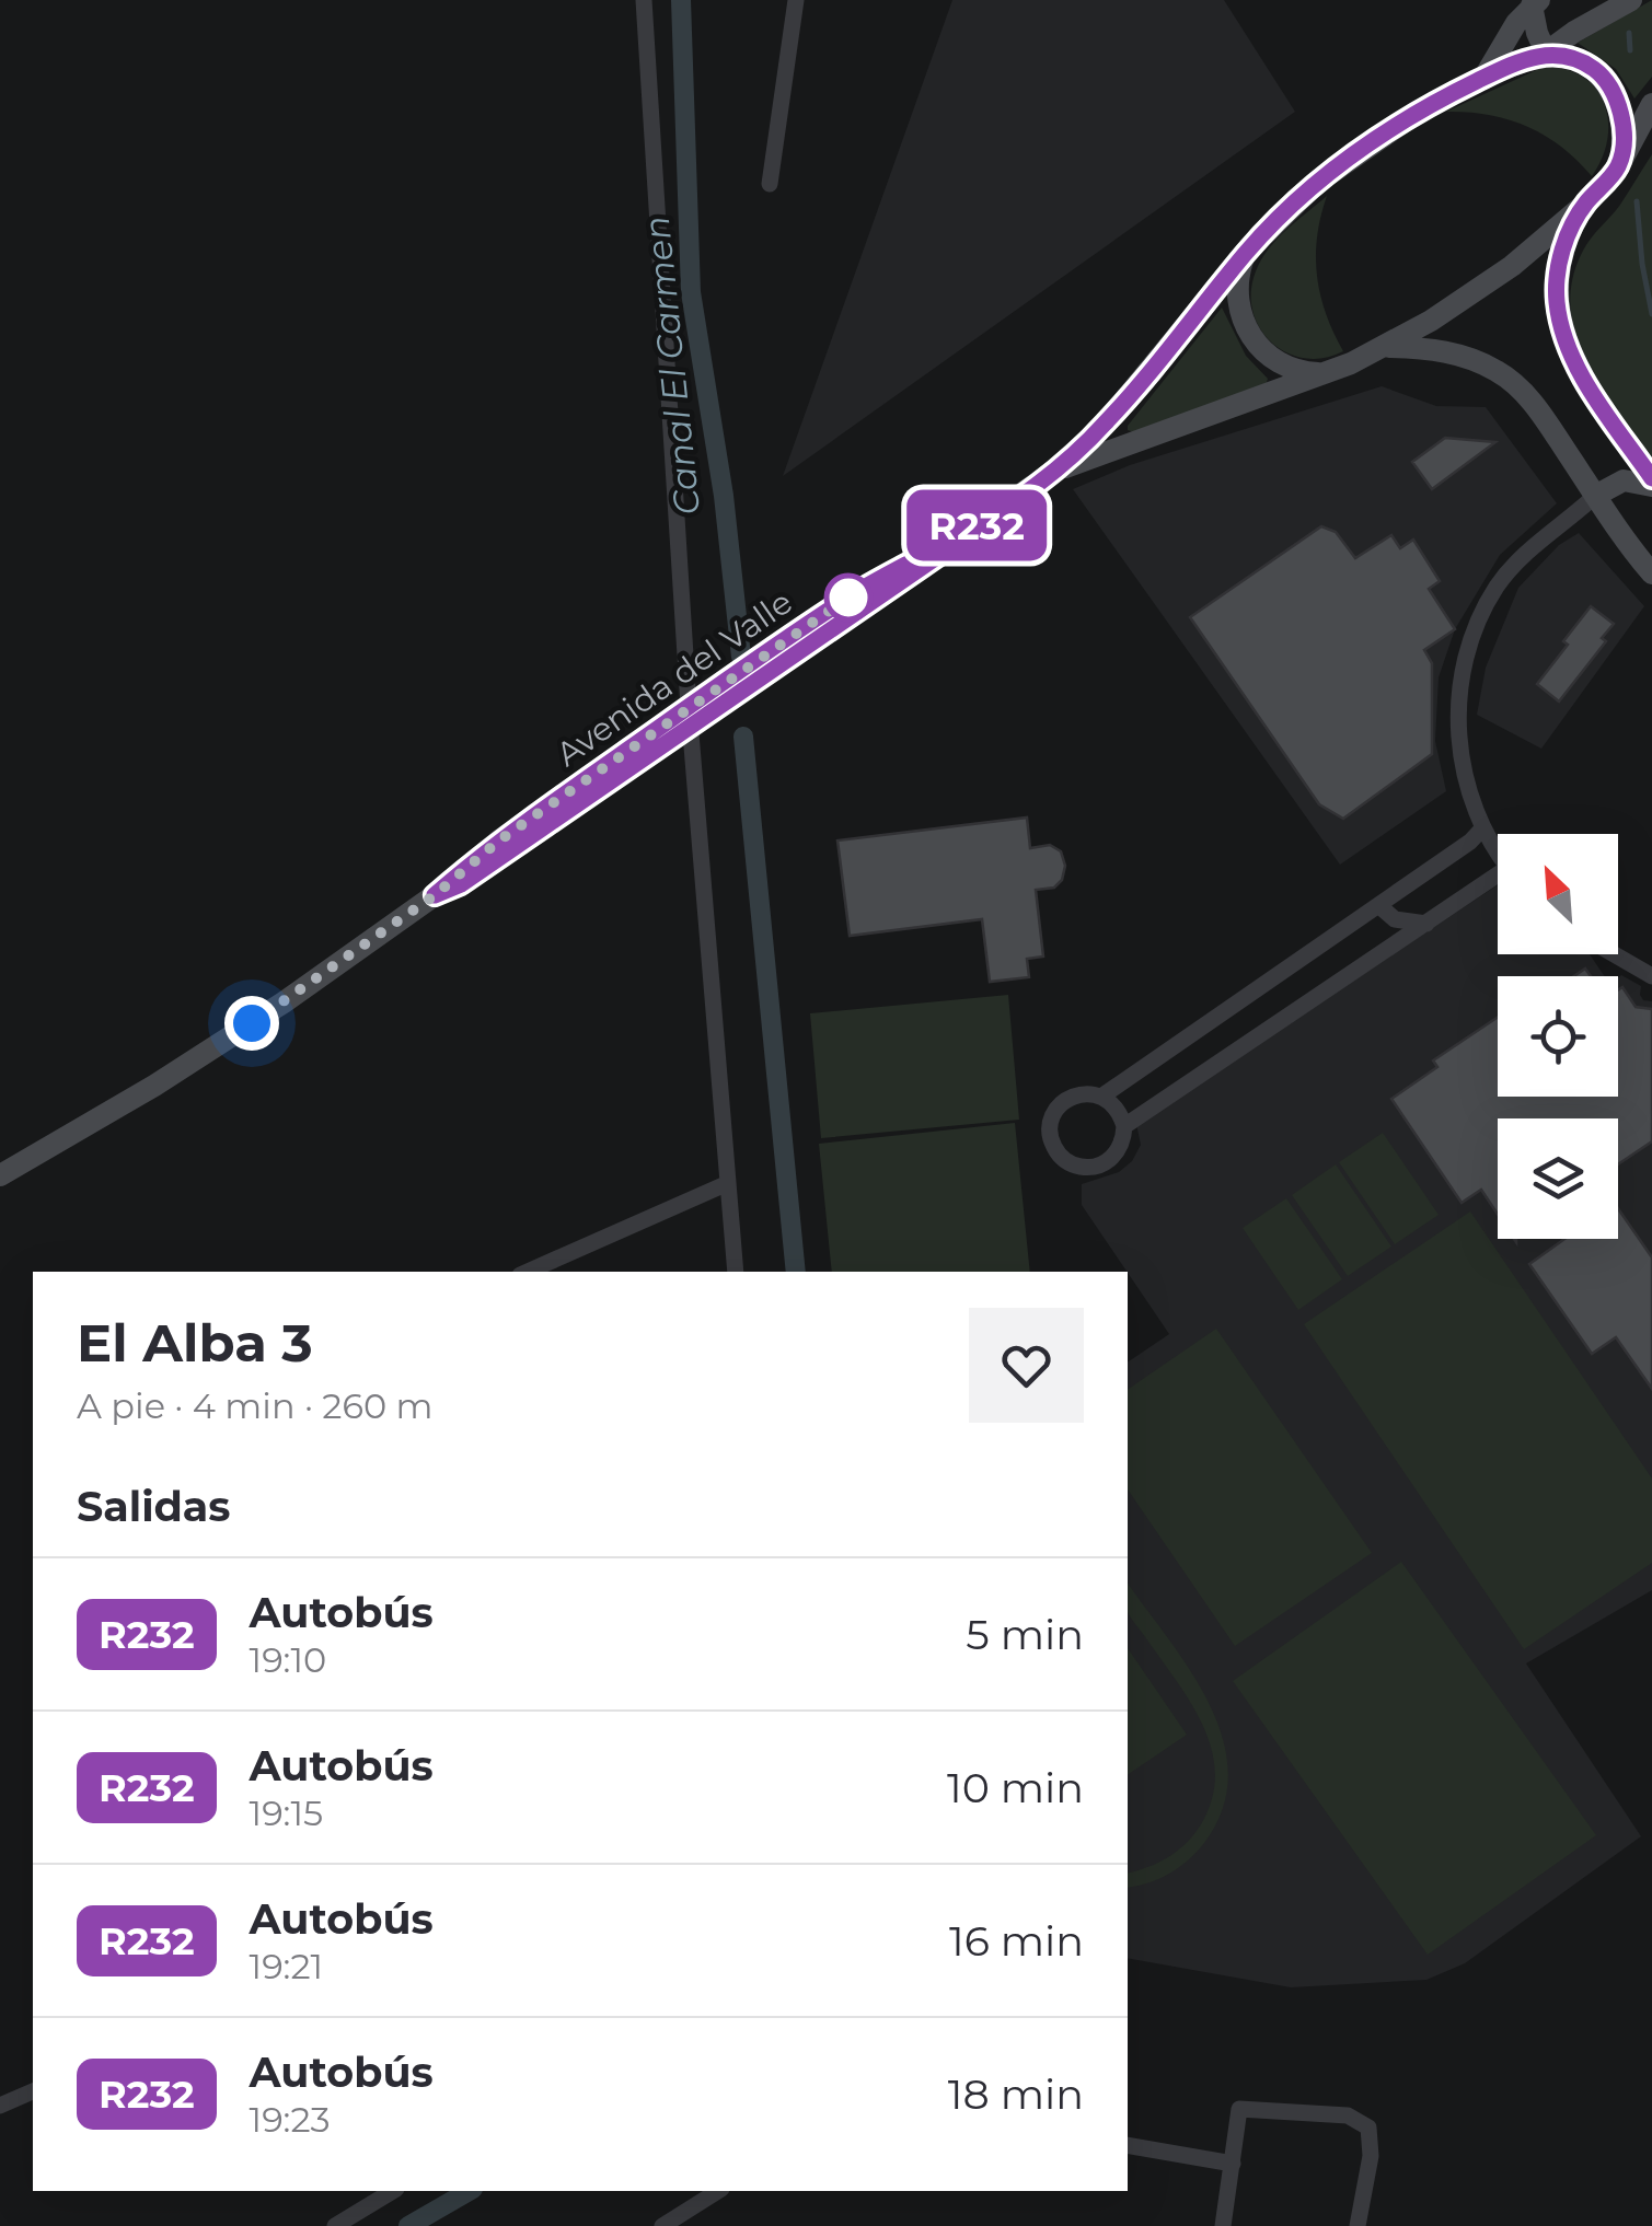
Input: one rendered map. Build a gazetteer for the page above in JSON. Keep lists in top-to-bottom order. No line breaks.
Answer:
{"streets":{"street":["Avenida del Valle"]},"water":["Canal El Carmen"],"lines":["bus line R232"],"north":"top left","page":{"on_map":"R232","heading":[["El Alba 3","A pie · 4 min · 260 m"],"Salidas"],"list":[{"mark":"R232","name":"Autobús","note":"19:10","value":"5 min"},{"mark":"R232","name":"Autobús","note":"19:15","value":"10 min"},{"mark":"R232","name":"Autobús","note":"19:21","value":"16 min"},{"mark":"R232","name":"Autobús","note":"19:23","value":"18 min"}]}}
